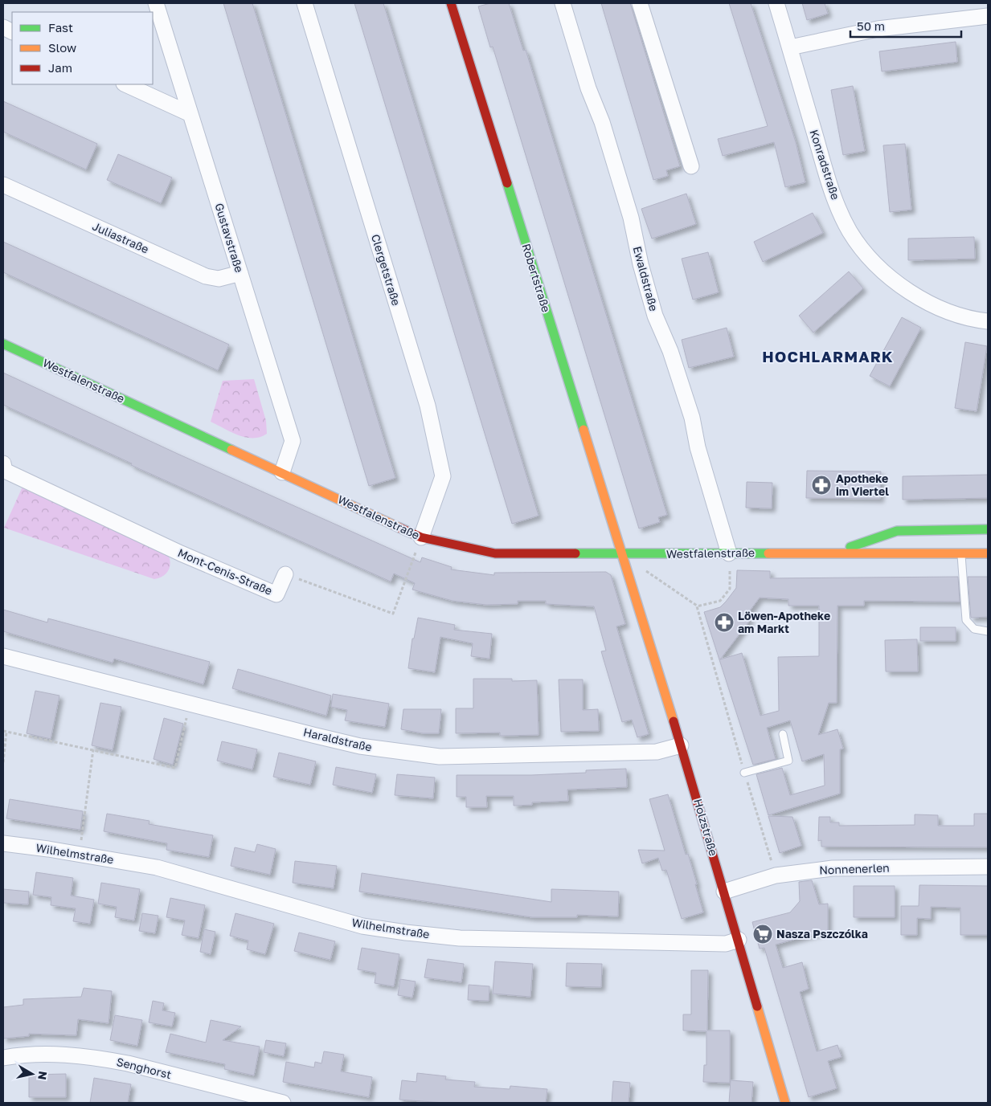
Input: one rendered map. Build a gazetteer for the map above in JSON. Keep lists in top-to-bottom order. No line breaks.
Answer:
{"streets":{"street":["Konradstraße","Juliastraße","Gustavstraße","Clergetstraße","Robertstraße","Ewaldstraße","Westfalenstraße","Mont-Cenis-Straße","Haraldstraße","Holzstraße","Wilhelmstraße","Nonnenerlen","Senghorst"]},"crossings":[["Juliastraße","Gustavstraße"],["Gustavstraße","Westfalenstraße"],["Clergetstraße","Westfalenstraße"],["Clergetstraße","Mont-Cenis-Straße"],["Robertstraße","Westfalenstraße"],["Robertstraße","Holzstraße"],["Ewaldstraße","Westfalenstraße"],["Westfalenstraße","Mont-Cenis-Straße"],["Westfalenstraße","Holzstraße"],["Haraldstraße","Holzstraße"],["Holzstraße","Wilhelmstraße"],["Holzstraße","Nonnenerlen"]],"districts":["HOCHLARMARK"],"places":{"pharmacy":["Apotheke im Viertel","Löwen-Apotheke am Markt"],"supermarket":["Nasza Pszczólka"]},"legend":["Fast","Slow","Jam"],"scale_bar":"50 m","north":"right"}
